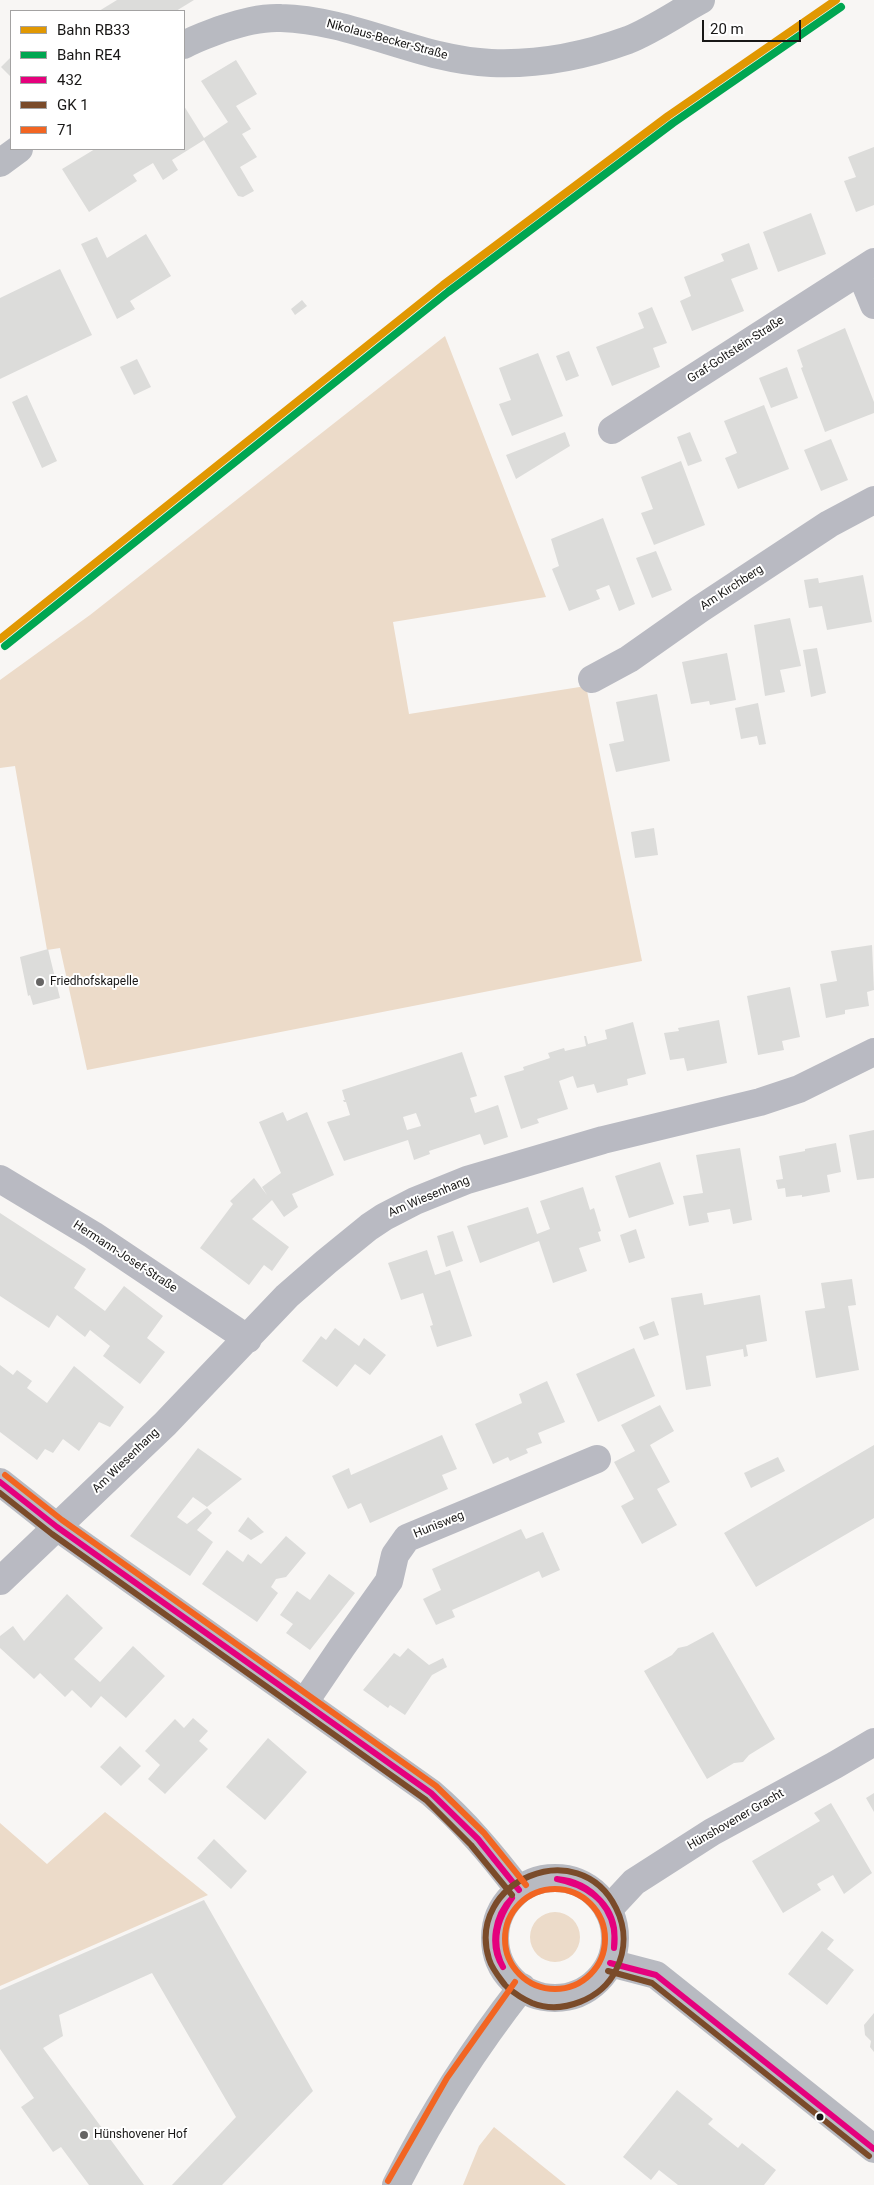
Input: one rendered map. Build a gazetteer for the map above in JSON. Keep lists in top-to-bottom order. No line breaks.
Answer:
{"streets":{"main road":["Nikolaus-Becker-Straße"],"street":["Graf-Goltstein-Straße","Am Kirchberg","Am Wiesenhang","Hermann-Josef-Straße","Hunisweg","Hünshovener Gracht"]},"crossings":[["Am Wiesenhang","Hermann-Josef-Straße"]],"places":["Friedhofskapelle","Hünshovener Hof"],"lines":["rail line RB33","rail line RE4","transit line 71","transit line 432"],"legend":["Bahn RB33","Bahn RE4","432","GK 1","71"],"scale_bar":"20 m"}
